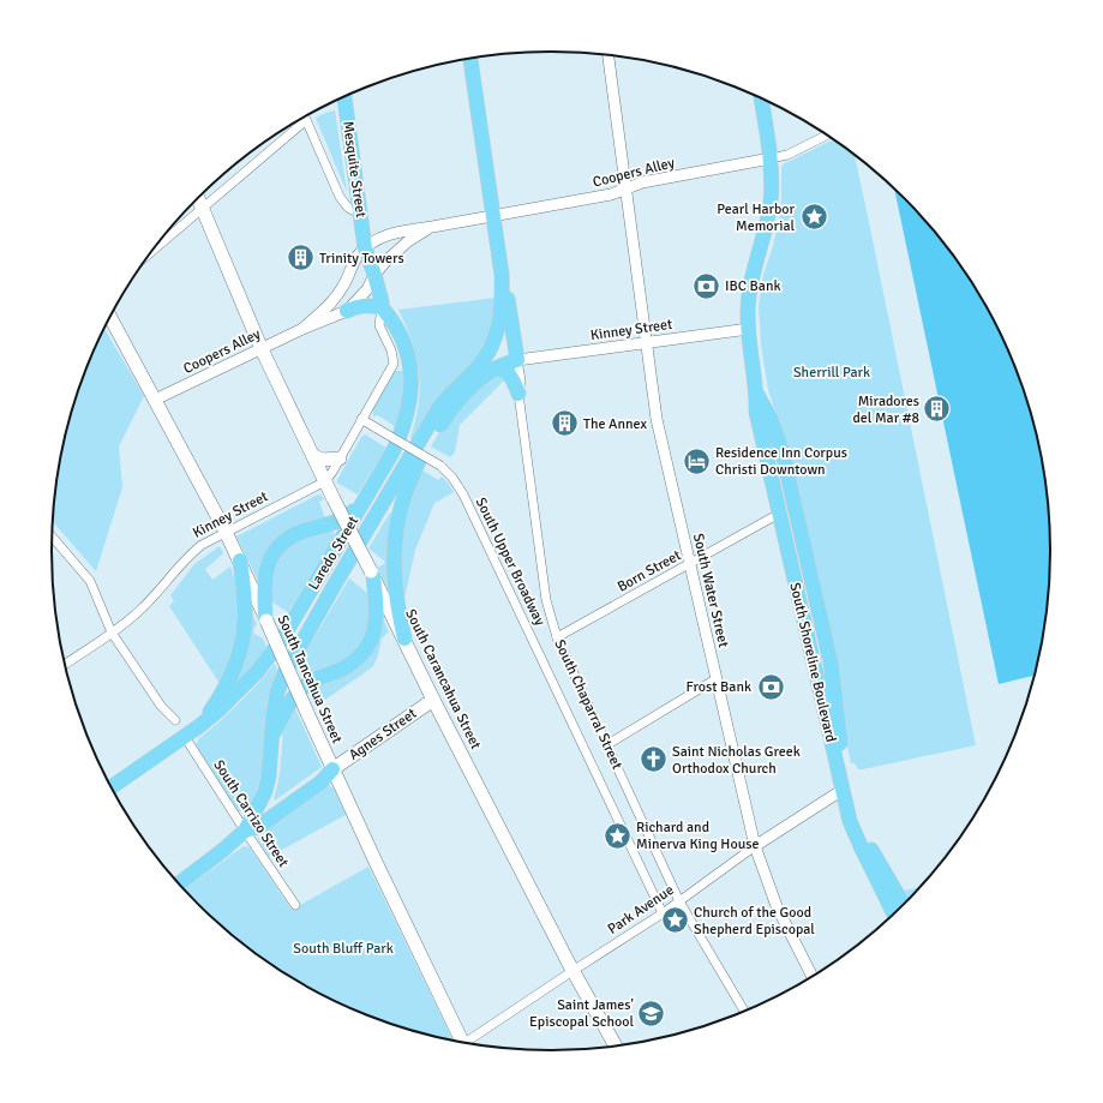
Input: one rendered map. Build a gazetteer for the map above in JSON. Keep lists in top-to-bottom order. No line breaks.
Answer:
{"streets":{"main road":["Mesquite Street","Laredo Street","South Shoreline Boulevard","South Tancahua Street","South Carancahua Street","Agnes Street"],"street":["Coopers Alley","Kinney Street","South Upper Broadway","Born Street","South Water Street","South Chaparral Street","South Carrizo Street","Park Avenue"]},"crossings":[["Mesquite Street","Coopers Alley"],["Mesquite Street","Laredo Street"],["Coopers Alley","Laredo Street"],["Coopers Alley","South Water Street"],["Coopers Alley","South Shoreline Boulevard"],["Coopers Alley","South Tancahua Street"],["Coopers Alley","South Carancahua Street"],["Kinney Street","South Water Street"],["Kinney Street","South Shoreline Boulevard"],["Kinney Street","South Tancahua Street"],["Kinney Street","South Carancahua Street"],["Kinney Street","South Chaparral Street"],["Laredo Street","South Carrizo Street"],["South Upper Broadway","Park Avenue"],["Born Street","South Water Street"],["Born Street","South Shoreline Boulevard"],["Born Street","South Chaparral Street"],["South Water Street","Park Avenue"],["South Shoreline Boulevard","Park Avenue"],["South Tancahua Street","Agnes Street"],["South Carancahua Street","Agnes Street"],["South Carancahua Street","Park Avenue"],["South Chaparral Street","Park Avenue"]],"parks":["Sherrill Park","South Bluff Park"],"places":{"place":["Pearl Harbor Memorial","Richard and Minerva King House","Church of the Good Shepherd Episcopal"],"building":["Trinity Towers","Miradores del Mar #8","The Annex"],"bank":["IBC Bank","Frost Bank"],"hotel":["Residence Inn Corpus Christi Downtown"],"church":["Saint Nicholas Greek Orthodox Church"],"school or university":["Saint James' Episcopal School"]}}
